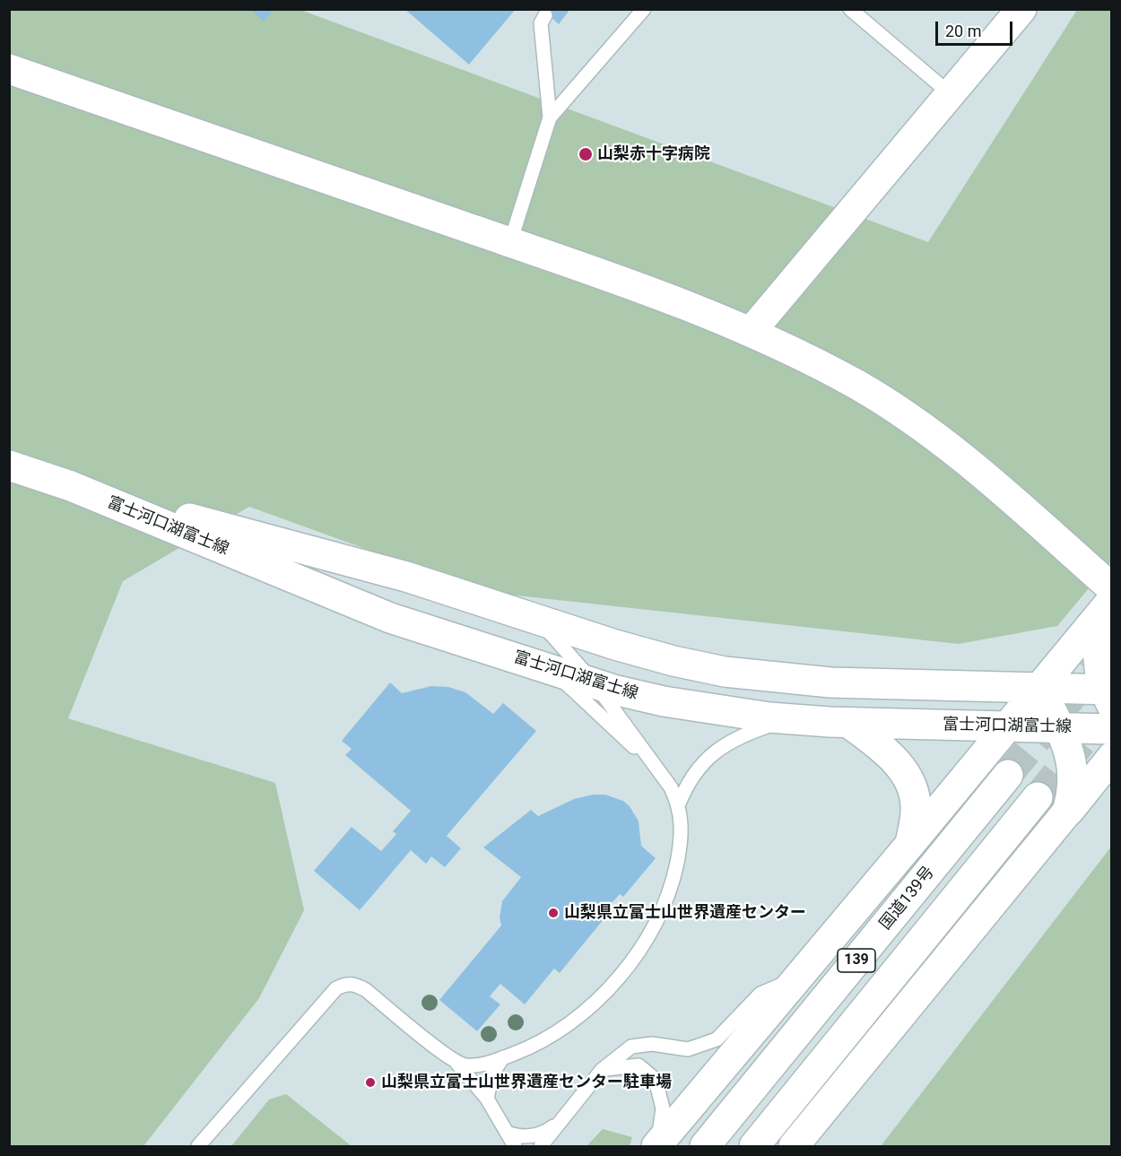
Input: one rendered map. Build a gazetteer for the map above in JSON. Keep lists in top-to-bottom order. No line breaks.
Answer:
{"streets":{"main road":["富士河口湖富士線","国道139号","139"]},"places":["山梨赤十字病院","山梨県立富士山世界遺産センター","山梨県立富士山世界遺産センター駐車場"],"scale_bar":"20 m"}
